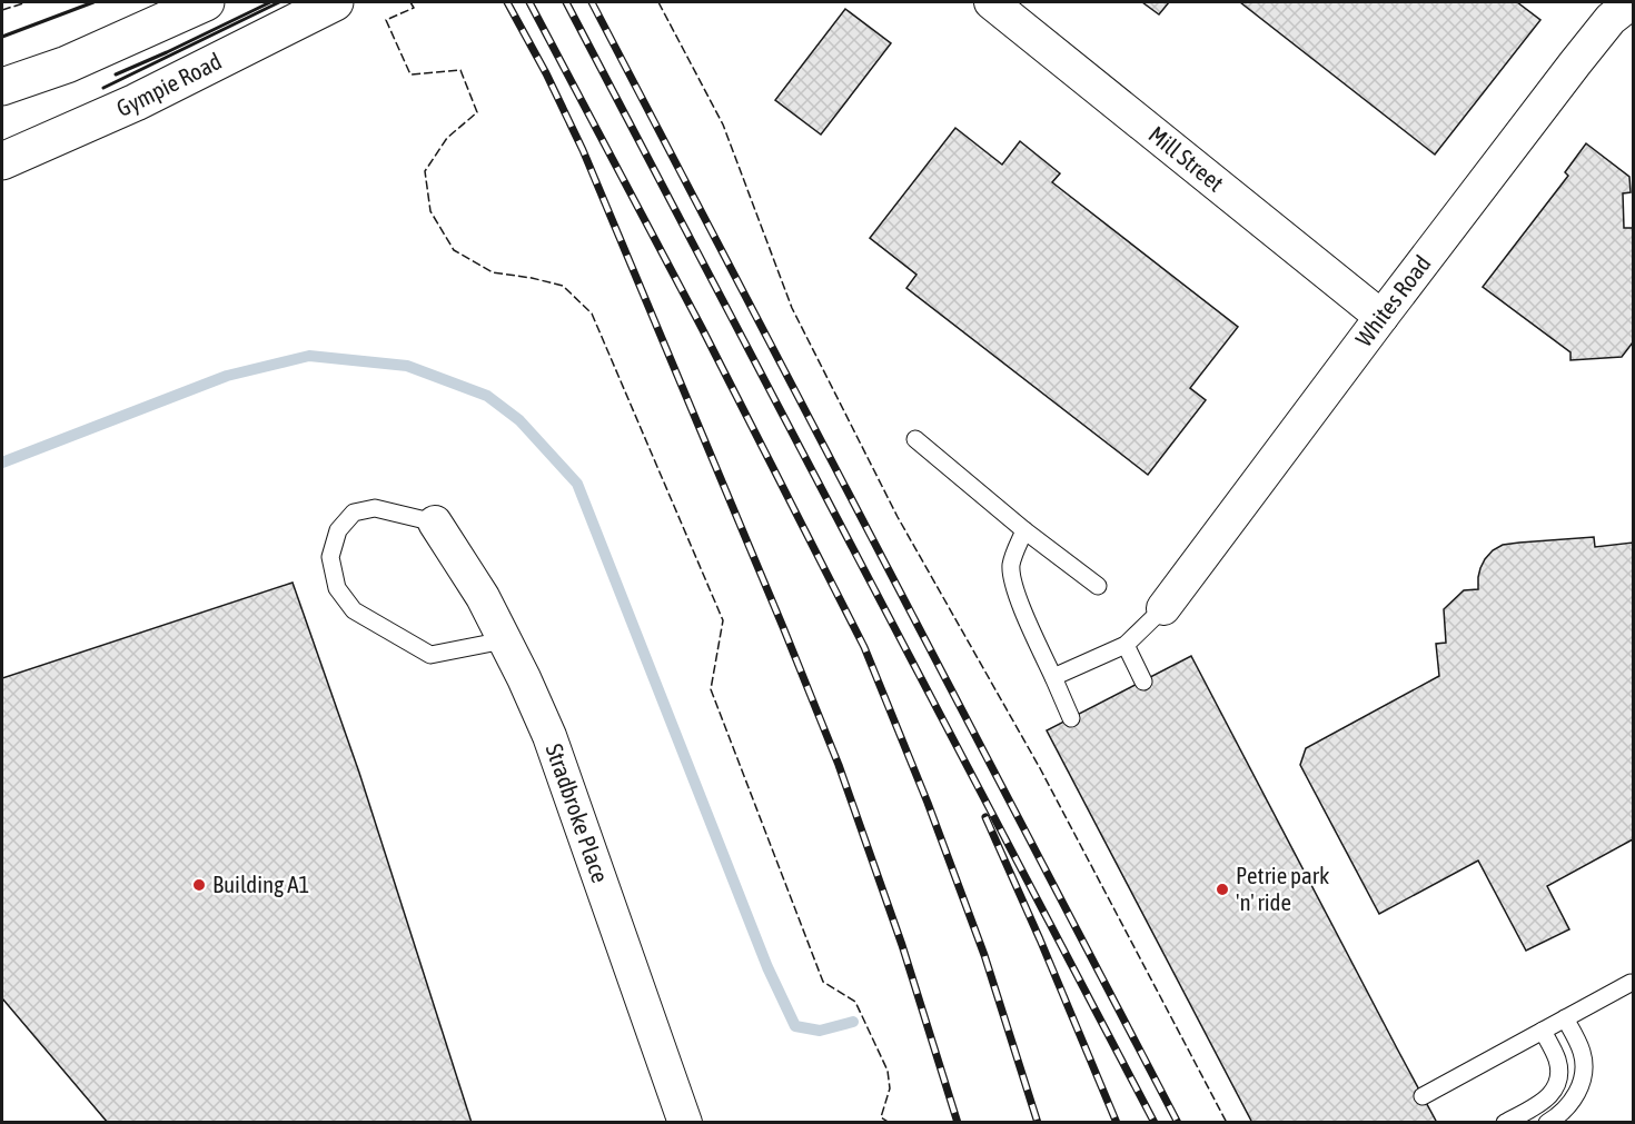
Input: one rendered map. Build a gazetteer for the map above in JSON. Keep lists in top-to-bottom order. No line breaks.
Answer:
{"streets":{"highway":["Gympie Road"],"street":["Mill Street","Whites Road","Stradbroke Place"]},"crossings":[["Mill Street","Whites Road"]],"places":["Building A1","Petrie park 'n' ride"]}
